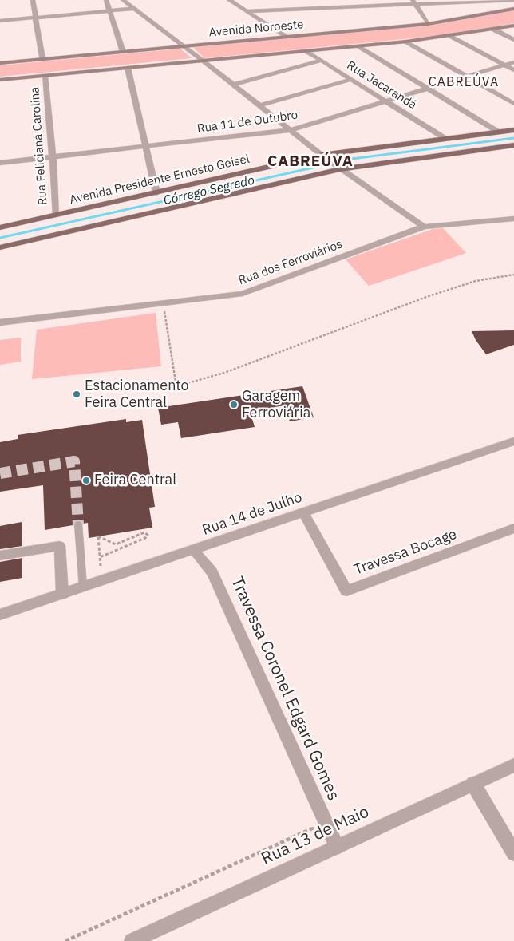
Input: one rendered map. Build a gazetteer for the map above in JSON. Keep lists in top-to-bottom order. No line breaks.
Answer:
{"streets":{"main road":["Avenida Noroeste","Avenida Presidente Ernesto Geisel"],"street":["Rua Jacarandá","Rua 11 de Outubro","Rua Feliciana Carolina","Rua dos Ferroviários","Rua 14 de Julho","Travessa Bocage","Travessa Coronel Edgard Gomes","Rua 13 de Maio"]},"crossings":[["Avenida Noroeste","Rua Jacarandá"],["Avenida Noroeste","Rua Feliciana Carolina"],["Rua Jacarandá","Rua 11 de Outubro"],["Rua Jacarandá","Avenida Presidente Ernesto Geisel"],["Rua 11 de Outubro","Rua Feliciana Carolina"],["Rua Feliciana Carolina","Avenida Presidente Ernesto Geisel"],["Rua 14 de Julho","Travessa Bocage"],["Rua 14 de Julho","Travessa Coronel Edgard Gomes"],["Travessa Coronel Edgard Gomes","Rua 13 de Maio"]],"districts":["CABREÚVA","CABREÚVA"],"water":["Córrego Segredo"],"places":["Estacionamento Feira Central","Garagem Ferroviária","Feira Central"]}
